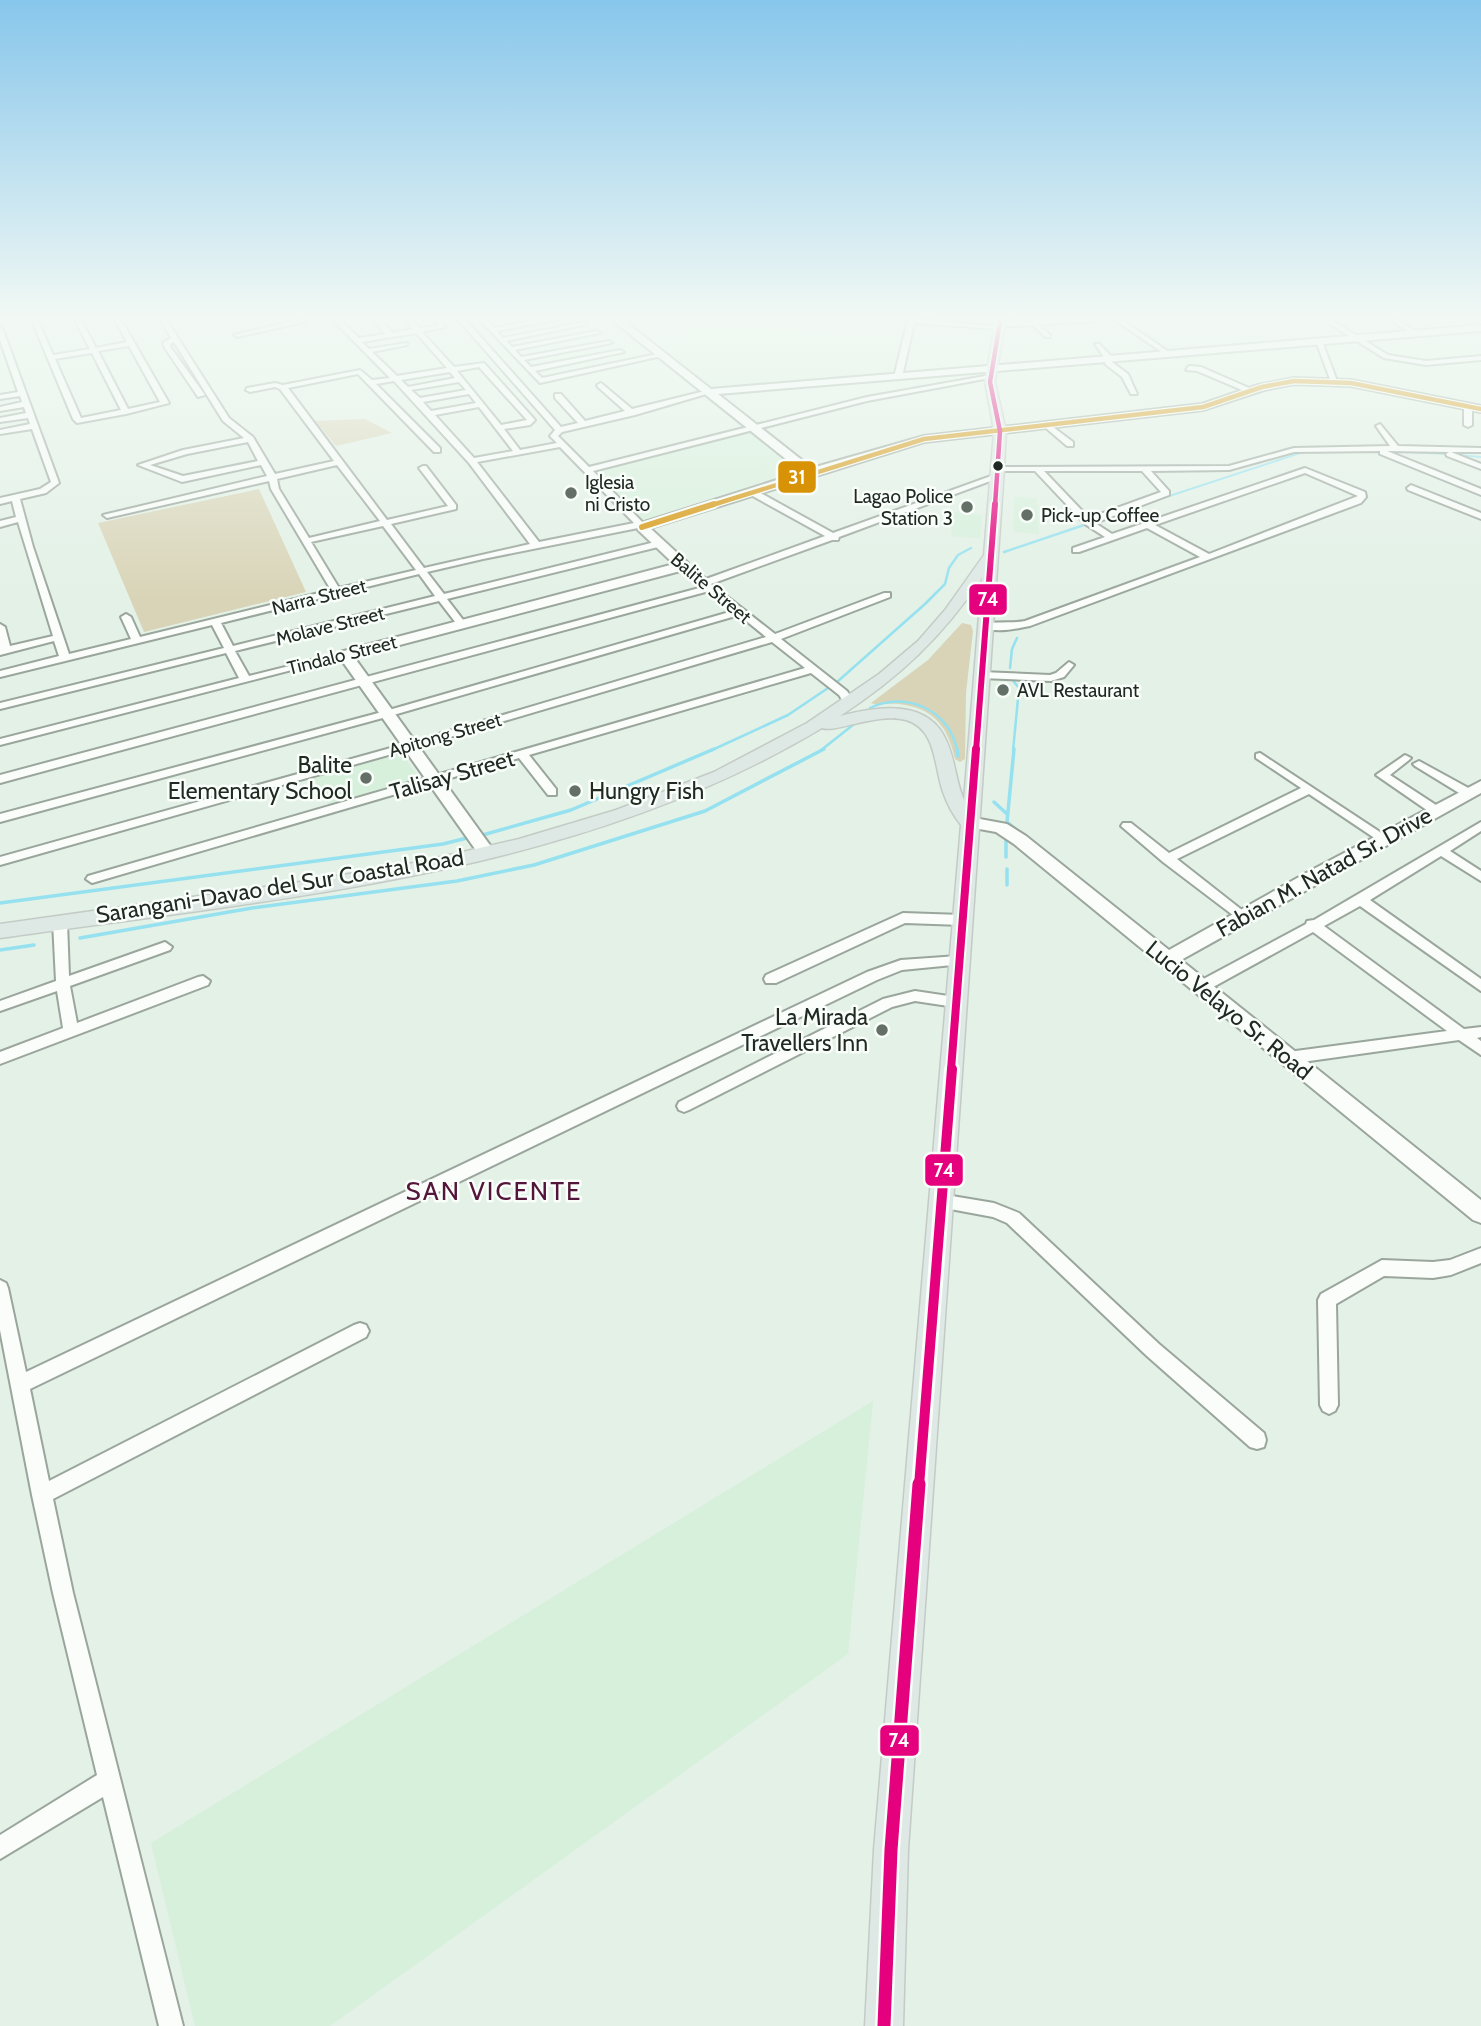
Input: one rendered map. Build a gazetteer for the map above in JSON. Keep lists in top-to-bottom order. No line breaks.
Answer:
{"streets":{"main road":["Sarangani-Davao del Sur Coastal Road"],"street":["Balite Street","Narra Street","Molave Street","Tindalo Street","Apitong Street","Talisay Street","Fabian M. Natad Sr. Drive","Lucio Velayo Sr. Road"]},"crossings":[["Balite Street","Narra Street"],["Balite Street","Molave Street"],["Balite Street","Tindalo Street"],["Balite Street","Apitong Street"],["Balite Street","Talisay Street"],["Balite Street","Sarangani-Davao del Sur Coastal Road"],["Fabian M. Natad Sr. Drive","Lucio Velayo Sr. Road"],["Sarangani-Davao del Sur Coastal Road","Lucio Velayo Sr. Road"]],"districts":["SAN VICENTE"],"places":["Iglesia ni Cristo","Lagao Police Station 3","Pick-up Coffee","AVL Restaurant","Balite Elementary School","Hungry Fish","La Mirada Travellers Inn"],"lines":["transit line 31","transit line 74"]}
